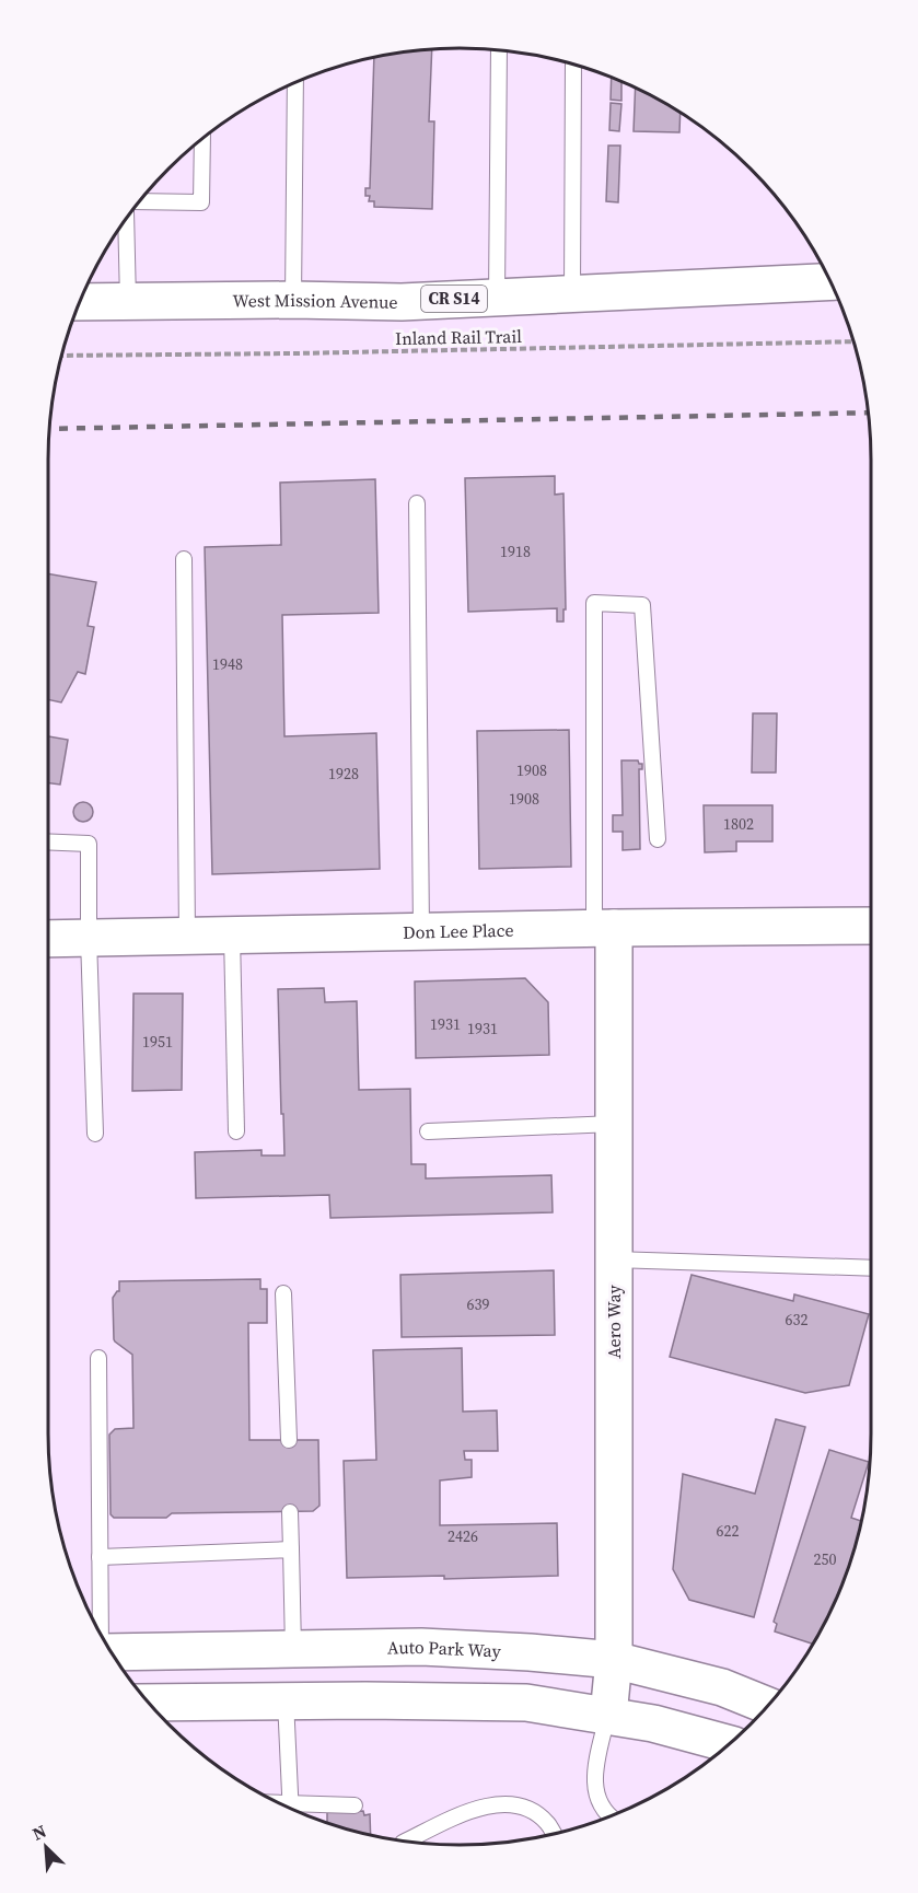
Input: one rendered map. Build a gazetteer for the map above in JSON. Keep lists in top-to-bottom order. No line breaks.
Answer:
{"streets":{"main road":["CR S14","West Mission Avenue","Don Lee Place","Aero Way","Auto Park Way"],"path":["Inland Rail Trail"]},"crossings":[["Don Lee Place","Aero Way"],["Aero Way","Auto Park Way"]],"house_numbers":["1918","1948","1908","1928","1908","1802","1931","1931","1951","639","632","622","2426","250"],"north":"top left"}
